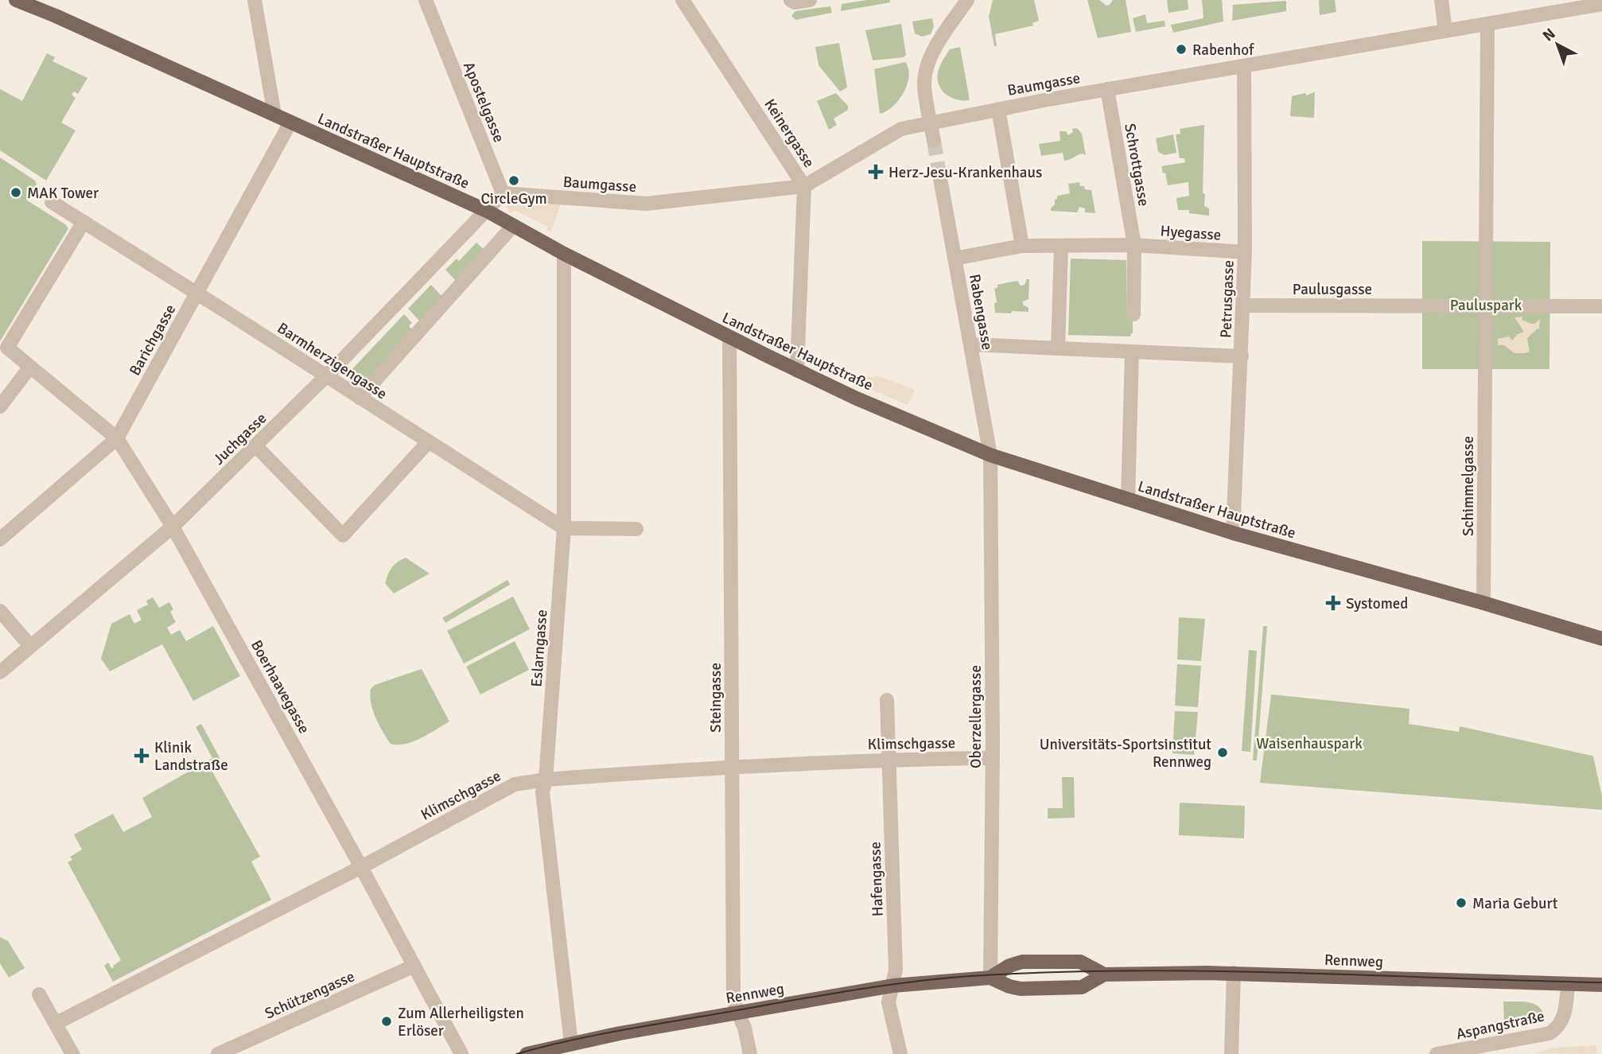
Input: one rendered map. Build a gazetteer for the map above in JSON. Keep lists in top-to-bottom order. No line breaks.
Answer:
{"streets":{"main road":["Landstraßer Hauptstraße","Rennweg"],"street":["Baumgasse","Apostelgasse","Keinergasse","Schrottgasse","Hyegasse","Paulusgasse","Petrusgasse","Rabengasse","Barichgasse","Barmherzigengasse","Juchgasse","Schimmelgasse","Eslarngasse","Boerhaavegasse","Steingasse","Oberzellergasse","Klimschgasse","Hafengasse","Schützengasse","Aspangstraße"]},"crossings":[["Baumgasse","Apostelgasse"],["Baumgasse","Keinergasse"],["Baumgasse","Schrottgasse"],["Baumgasse","Petrusgasse"],["Baumgasse","Schimmelgasse"],["Keinergasse","Landstraßer Hauptstraße"],["Landstraßer Hauptstraße","Petrusgasse"],["Landstraßer Hauptstraße","Rabengasse"],["Landstraßer Hauptstraße","Barichgasse"],["Landstraßer Hauptstraße","Juchgasse"],["Landstraßer Hauptstraße","Schimmelgasse"],["Landstraßer Hauptstraße","Eslarngasse"],["Landstraßer Hauptstraße","Steingasse"],["Landstraßer Hauptstraße","Oberzellergasse"],["Schrottgasse","Hyegasse"],["Hyegasse","Petrusgasse"],["Paulusgasse","Petrusgasse"],["Paulusgasse","Schimmelgasse"],["Rabengasse","Oberzellergasse"],["Barichgasse","Barmherzigengasse"],["Barichgasse","Boerhaavegasse"],["Barmherzigengasse","Juchgasse"],["Barmherzigengasse","Eslarngasse"],["Barmherzigengasse","Boerhaavegasse"],["Juchgasse","Boerhaavegasse"],["Eslarngasse","Klimschgasse"],["Eslarngasse","Rennweg"],["Boerhaavegasse","Klimschgasse"],["Boerhaavegasse","Schützengasse"],["Steingasse","Klimschgasse"],["Steingasse","Rennweg"],["Oberzellergasse","Klimschgasse"],["Oberzellergasse","Rennweg"],["Klimschgasse","Hafengasse"],["Hafengasse","Rennweg"],["Rennweg","Aspangstraße"]],"parks":["Pauluspark","Waisenhauspark"],"places":{"other":["Rabenhof","CircleGym","MAK Tower","Universitäts-Sportsinstitut Rennweg","Maria Geburt","Zum Allerheiligsten Erlöser"],"health":["Herz-Jesu-Krankenhaus","Systomed","Klinik Landstraße"]},"north":"top left"}
